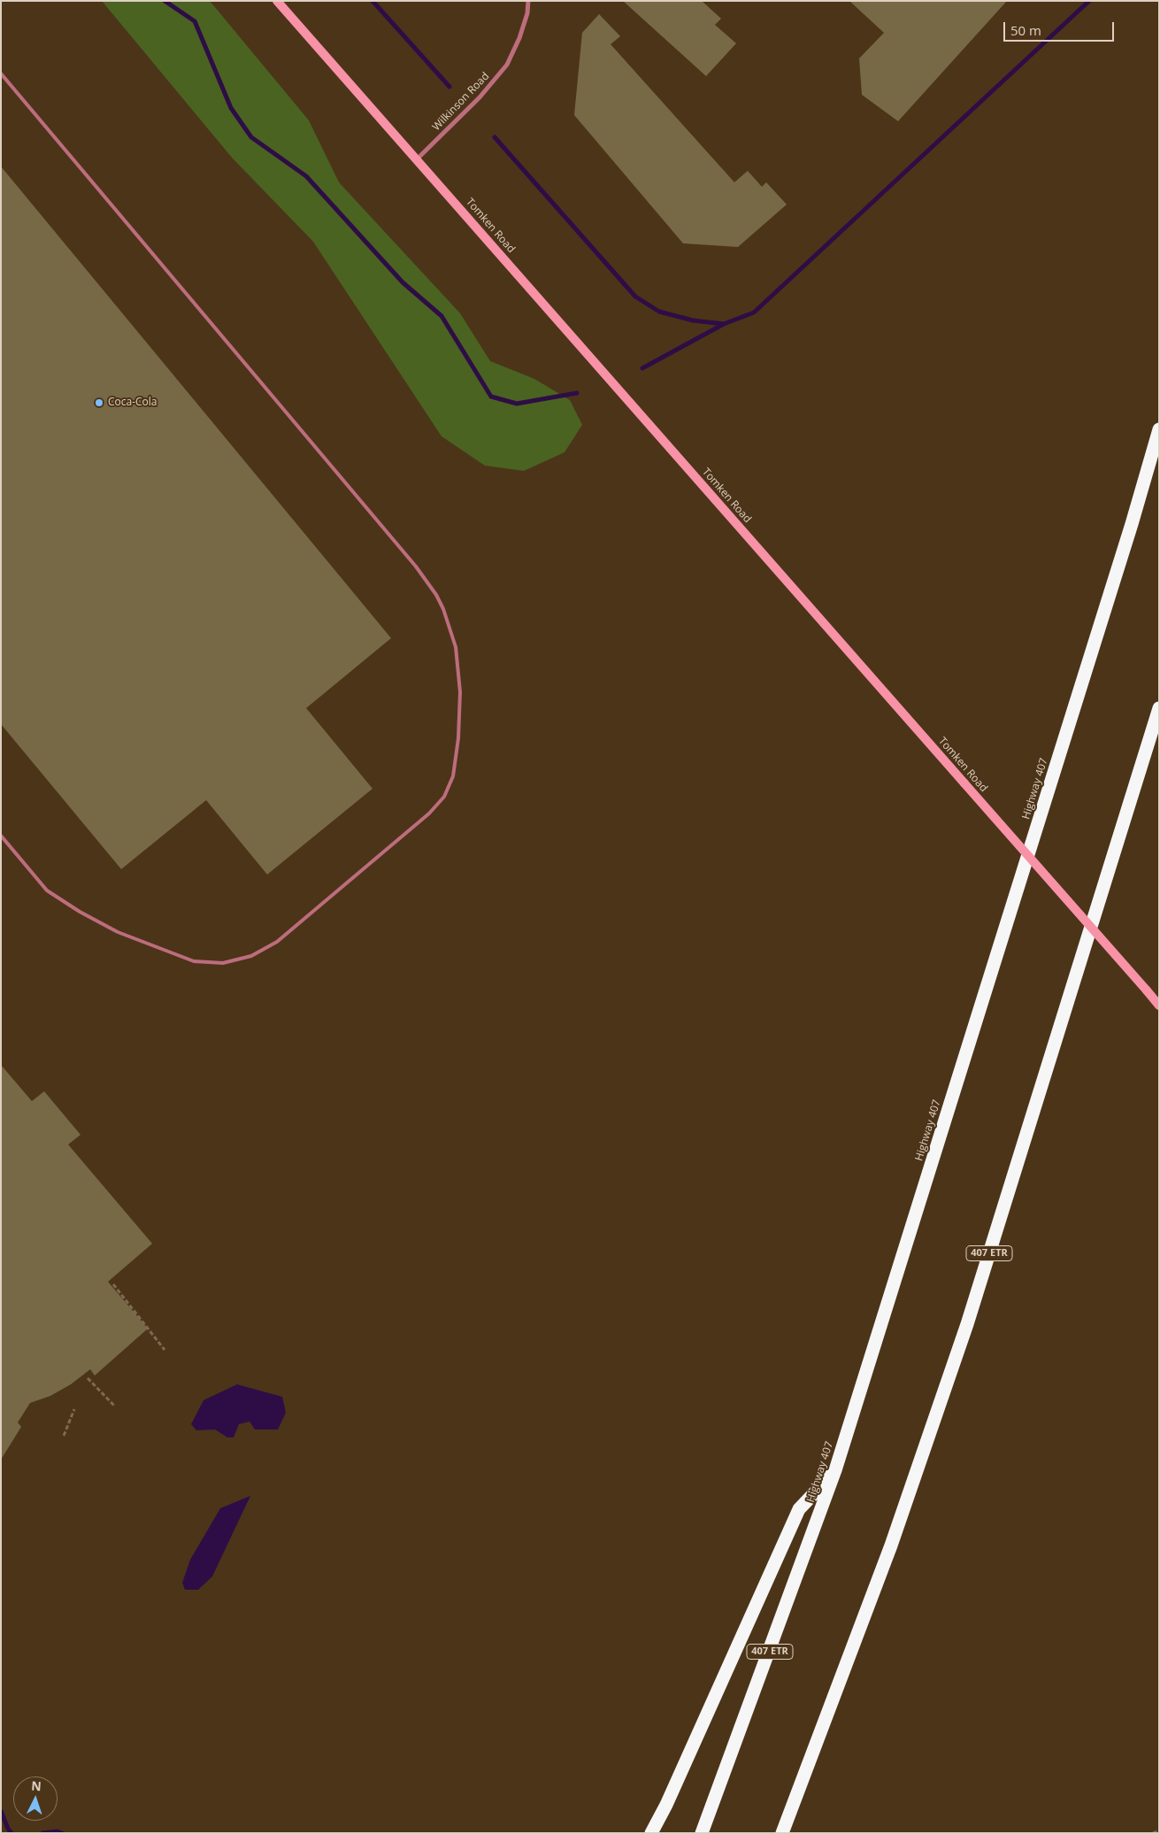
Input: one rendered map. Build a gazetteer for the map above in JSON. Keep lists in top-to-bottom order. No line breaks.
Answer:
{"streets":{"highway":["Highway 407","407 ETR"],"main road":["Tomken Road"],"street":["Wilkinson Road"]},"crossings":[["Wilkinson Road","Tomken Road"]],"places":["Coca-Cola"],"scale_bar":"50 m","north":"top"}
